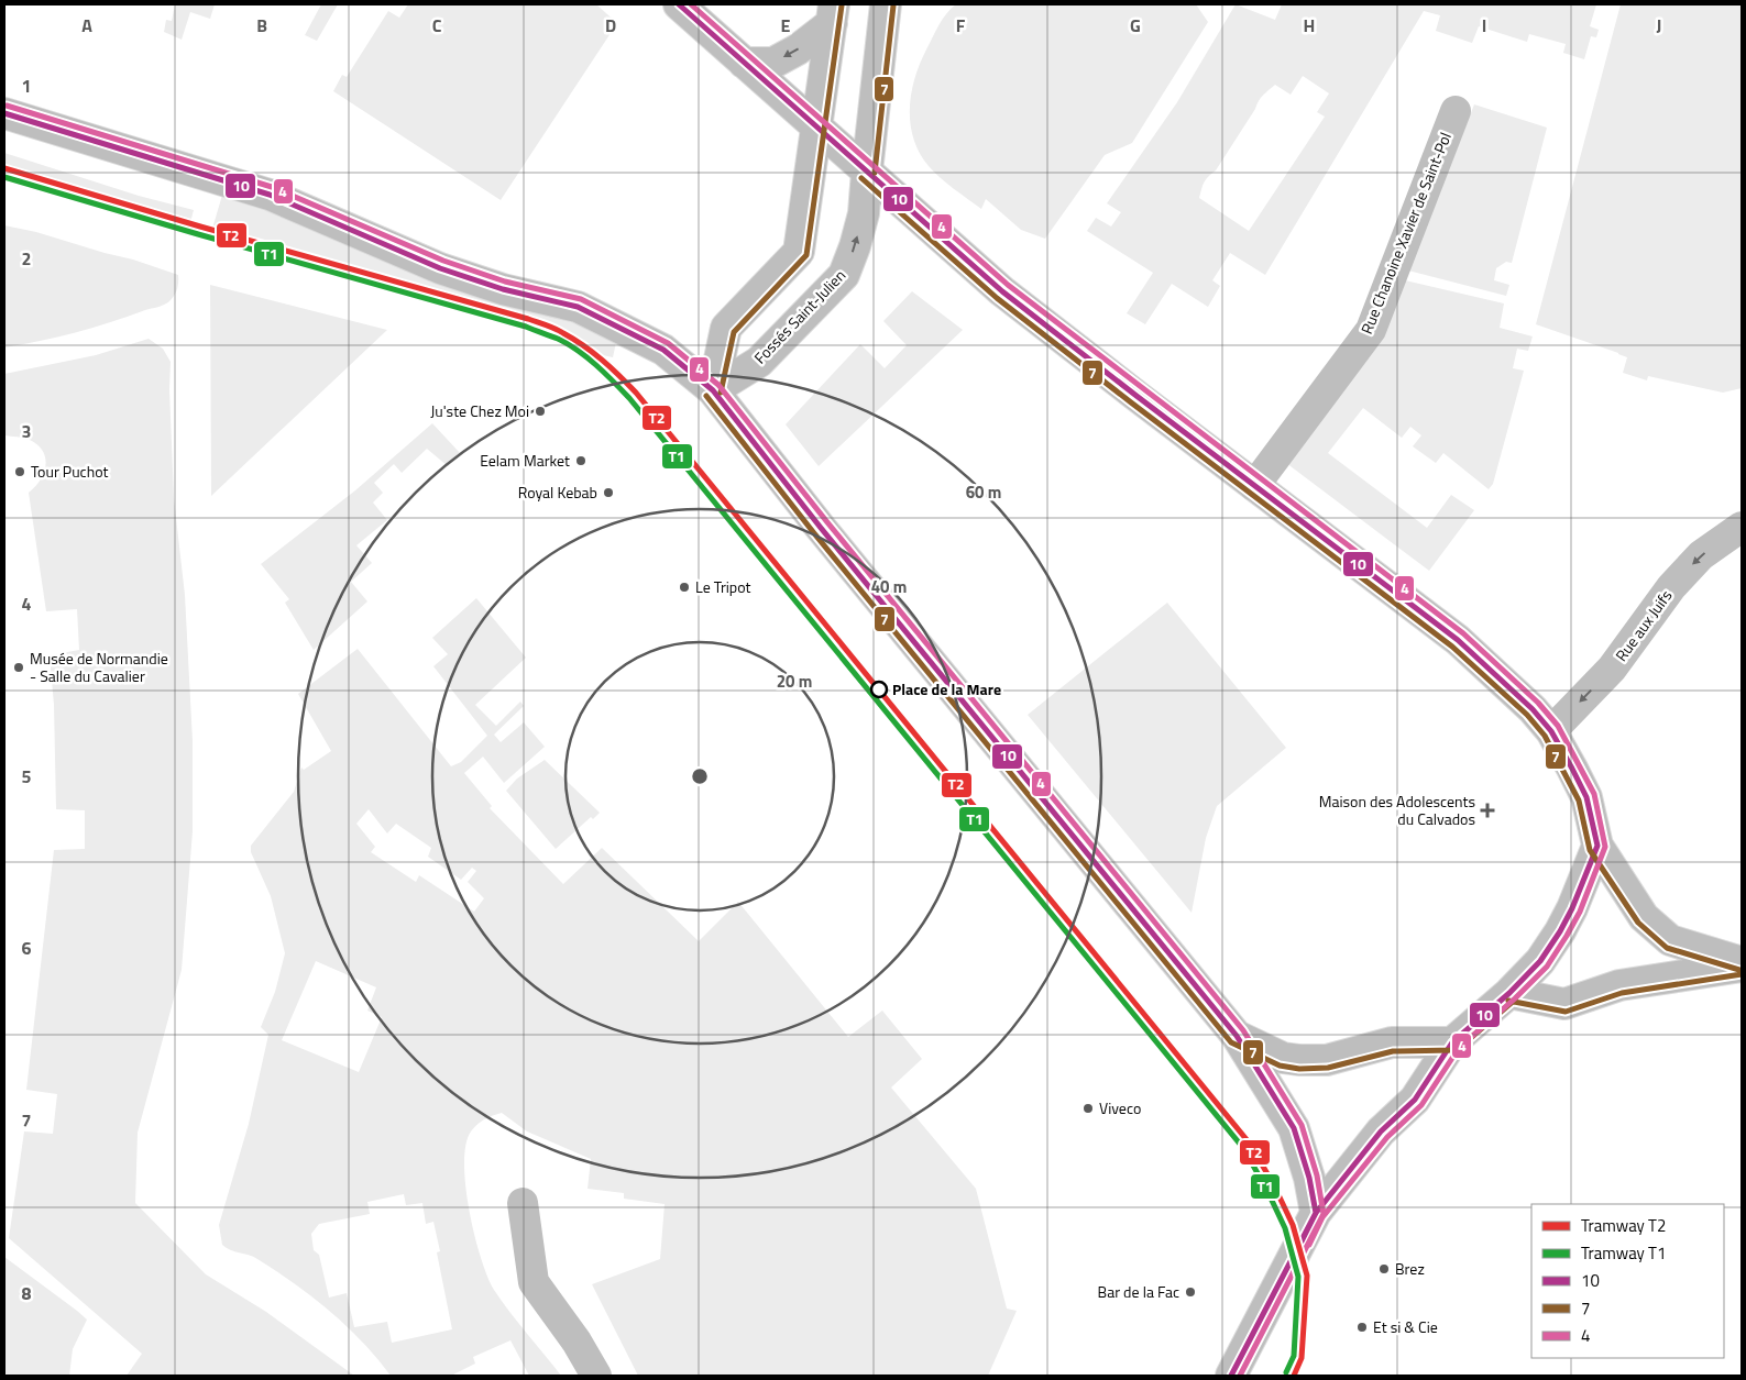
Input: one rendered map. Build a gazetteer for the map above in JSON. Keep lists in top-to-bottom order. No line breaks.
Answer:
{"streets":{"main road":["Rue Chanoine Xavier de Saint-Pol","Fossés Saint-Julien","Rue aux Juifs"]},"one_way":["Rue aux Juifs"],"places":{"other":["Ju'ste Chez Moi","Eelam Market","Tour Puchot","Royal Kebab","Le Tripot","Musée de Normandie - Salle du Cavalier","Place de la Mare","Viveco","Brez","Bar de la Fac","Et si & Cie"],"health":["Maison des Adolescents du Calvados"]},"lines":["transit line 10","transit line 4","transit line 7","tram line T2","tram line T1"],"legend":["Tramway T2","Tramway T1","10","7","4"],"grid":{"columns":["A","B","C","D","E","F","G","H","I","J"],"rows":["1","2","3","4","5","6","7","8"]},"rings":["60 m","40 m","20 m"]}
